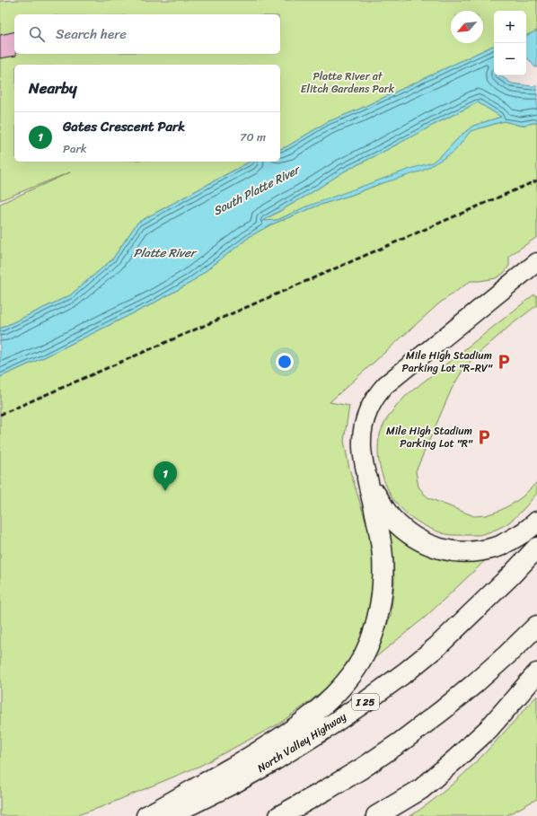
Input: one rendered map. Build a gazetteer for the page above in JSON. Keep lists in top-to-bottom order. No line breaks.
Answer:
{"streets":{"highway":["I 25","North Valley Highway"]},"water":["South Platte River","Platte River"],"parks":["Platte River at Elitch Gardens Park"],"places":{"parking":["Mile High Stadium Parking Lot \"R-RV\"","Mile High Stadium Parking Lot \"R\""]},"north":"bottom left","page":{"map_buttons":["+","−"],"search":"Search here","heading":"Nearby","list":[{"mark":"1","name":"Gates Crescent Park","note":"Park","value":"70 m"}],"pins":"1"}}
